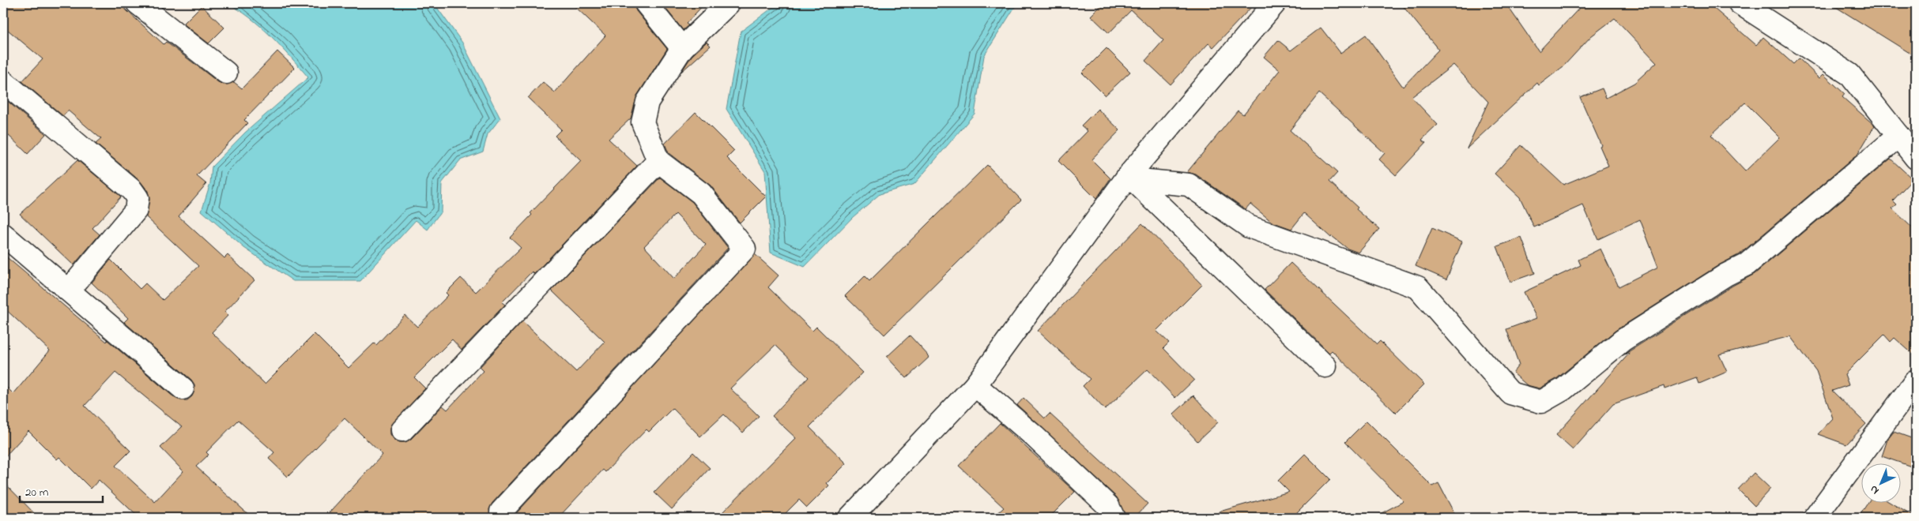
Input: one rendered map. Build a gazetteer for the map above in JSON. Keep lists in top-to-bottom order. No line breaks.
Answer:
{"scale_bar":"20 m","north":"bottom left"}
